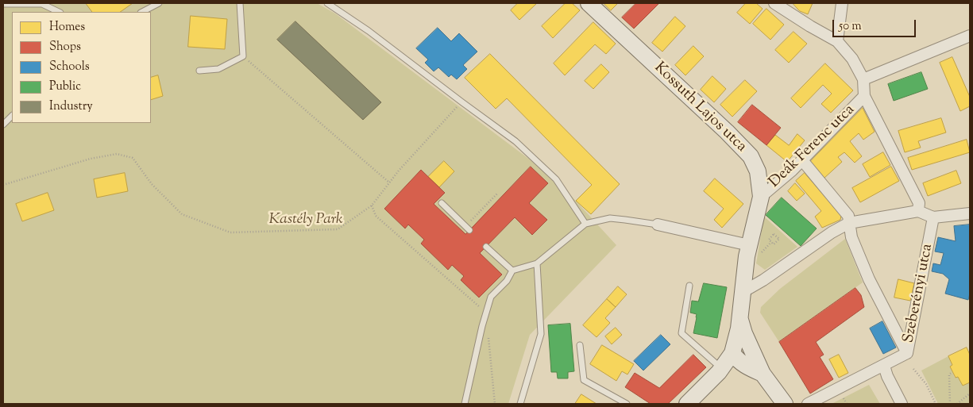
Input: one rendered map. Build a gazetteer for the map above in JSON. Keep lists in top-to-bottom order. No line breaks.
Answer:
{"streets":{"main road":["Kossuth Lajos utca"],"street":["Deák Ferenc utca","Szeberényi utca"]},"crossings":[["Kossuth Lajos utca","Deák Ferenc utca"]],"parks":["Kastély Park"],"legend":["Homes","Shops","Schools","Public","Industry"],"scale_bar":"50 m"}
